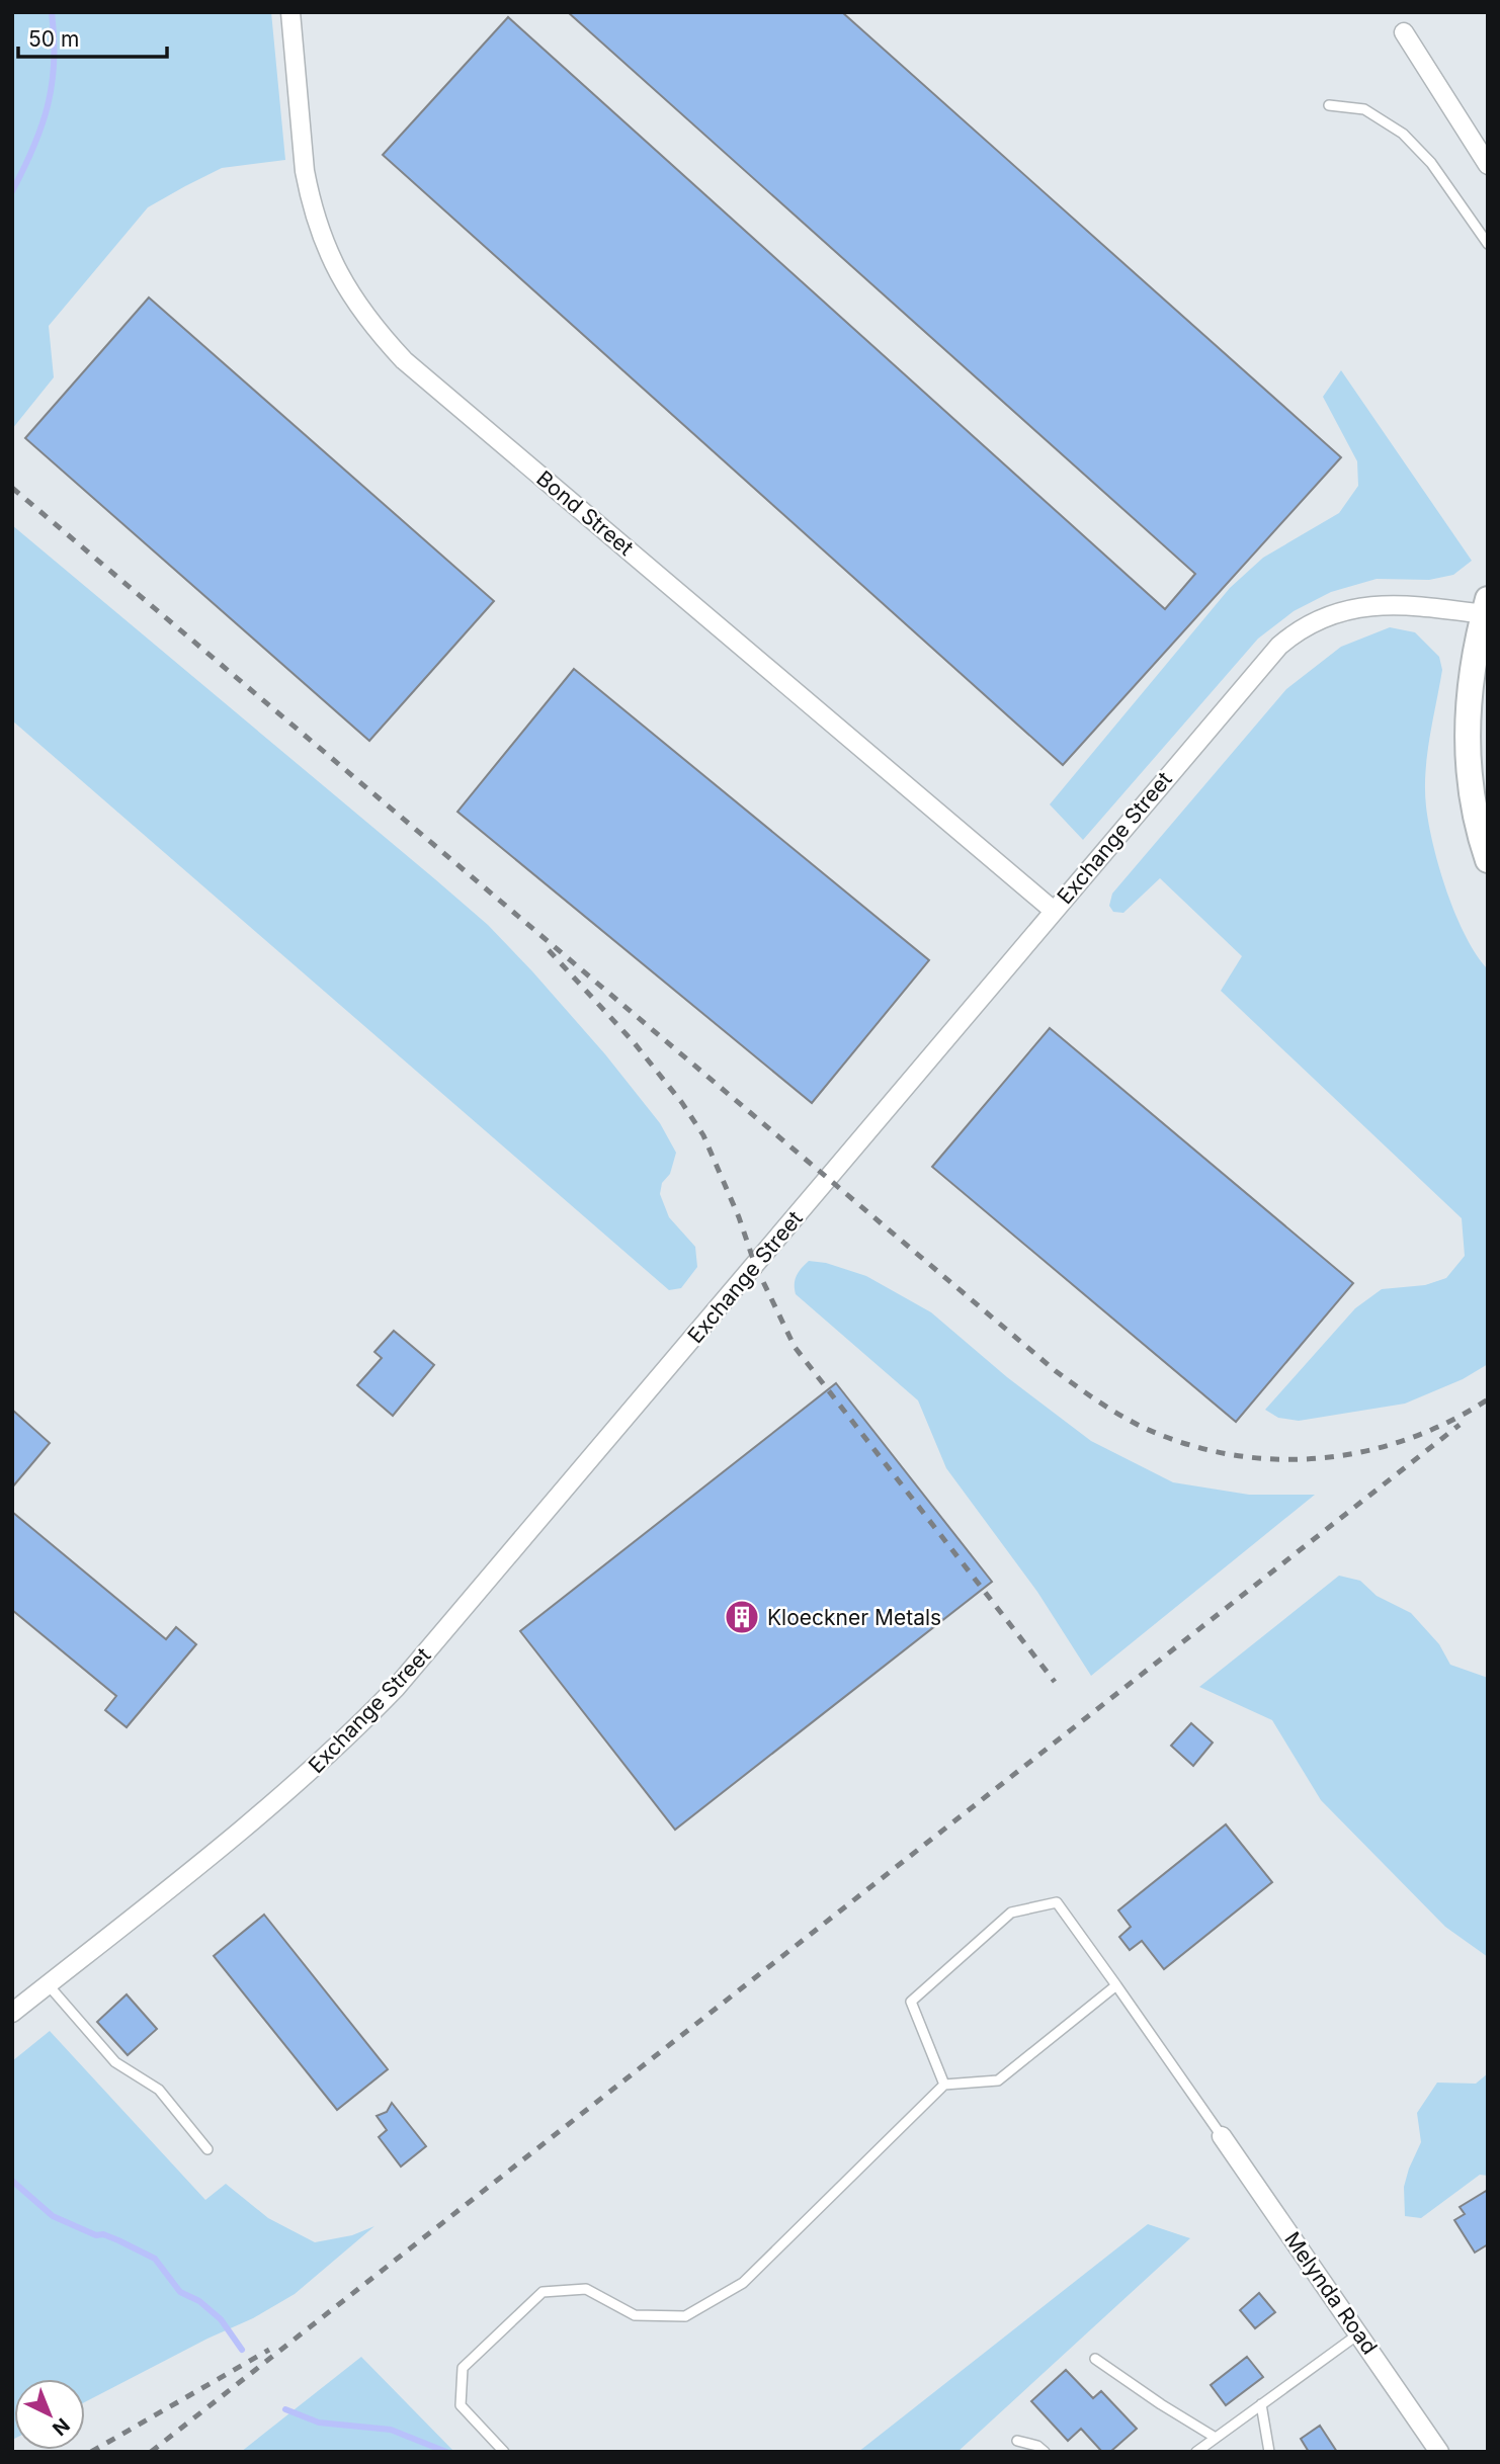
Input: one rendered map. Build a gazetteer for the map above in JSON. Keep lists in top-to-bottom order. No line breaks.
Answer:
{"streets":{"street":["Bond Street","Exchange Street","Melynda Road"]},"crossings":[["Bond Street","Exchange Street"]],"places":{"building":["Kloeckner Metals"]},"scale_bar":"50 m","north":"bottom right"}
